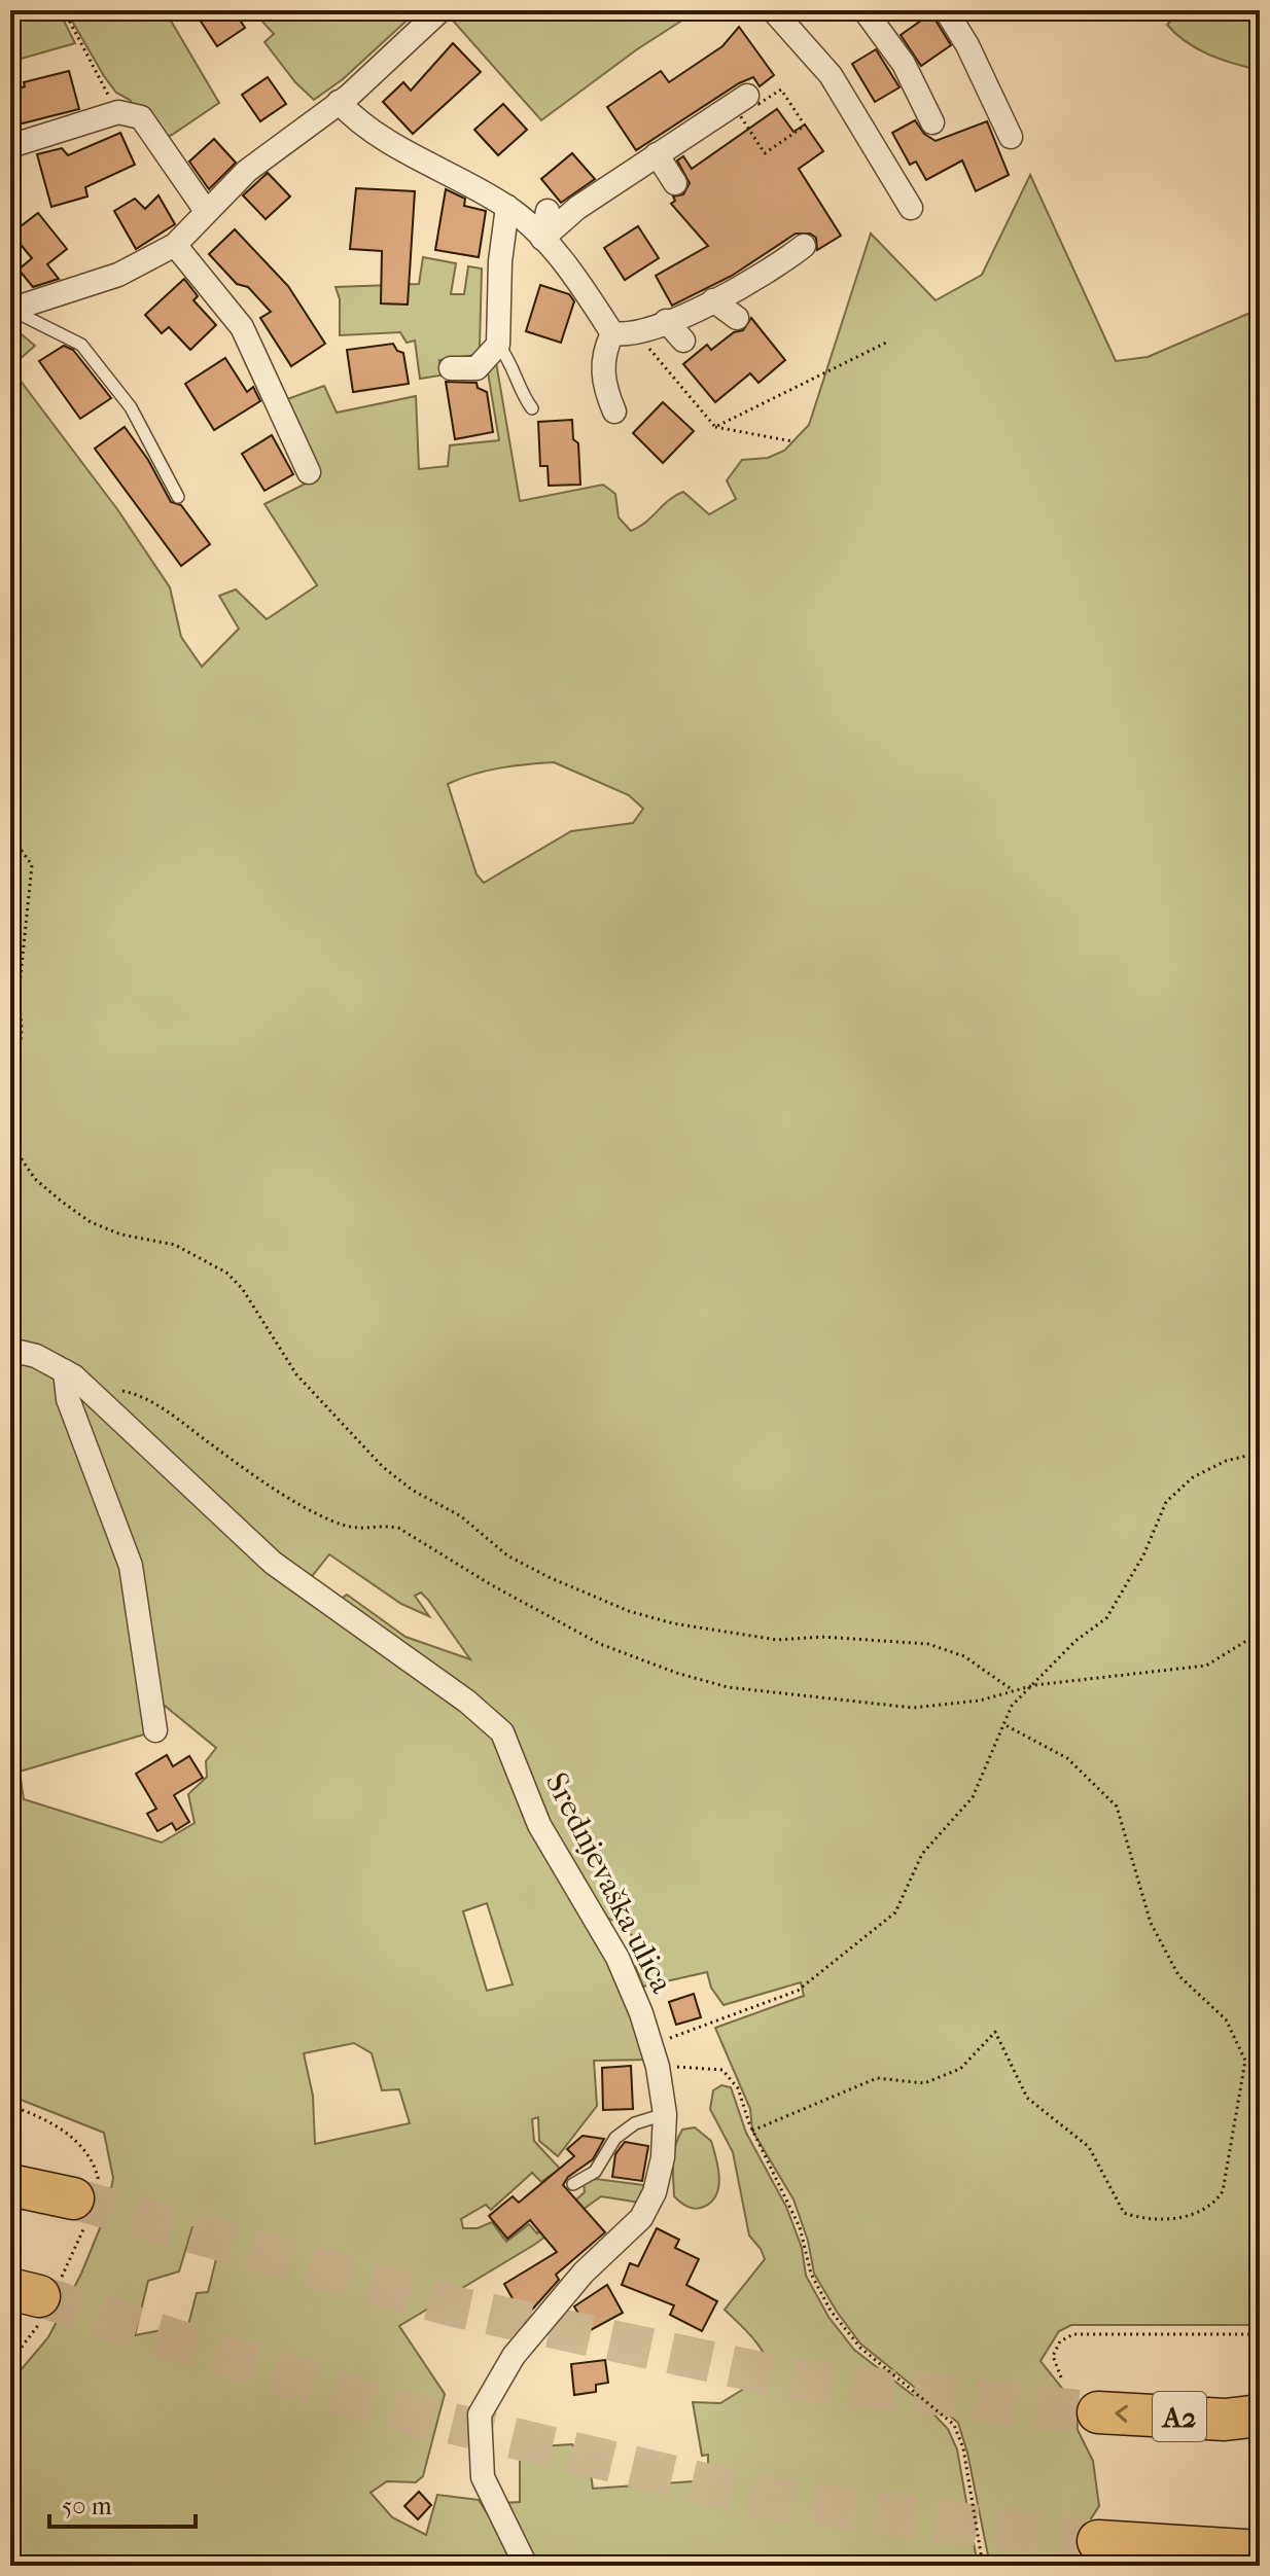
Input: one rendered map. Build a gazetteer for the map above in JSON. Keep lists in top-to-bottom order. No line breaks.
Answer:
{"streets":{"highway":["A2"],"street":["Srednjevaška ulica"]},"scale_bar":"50 m"}
